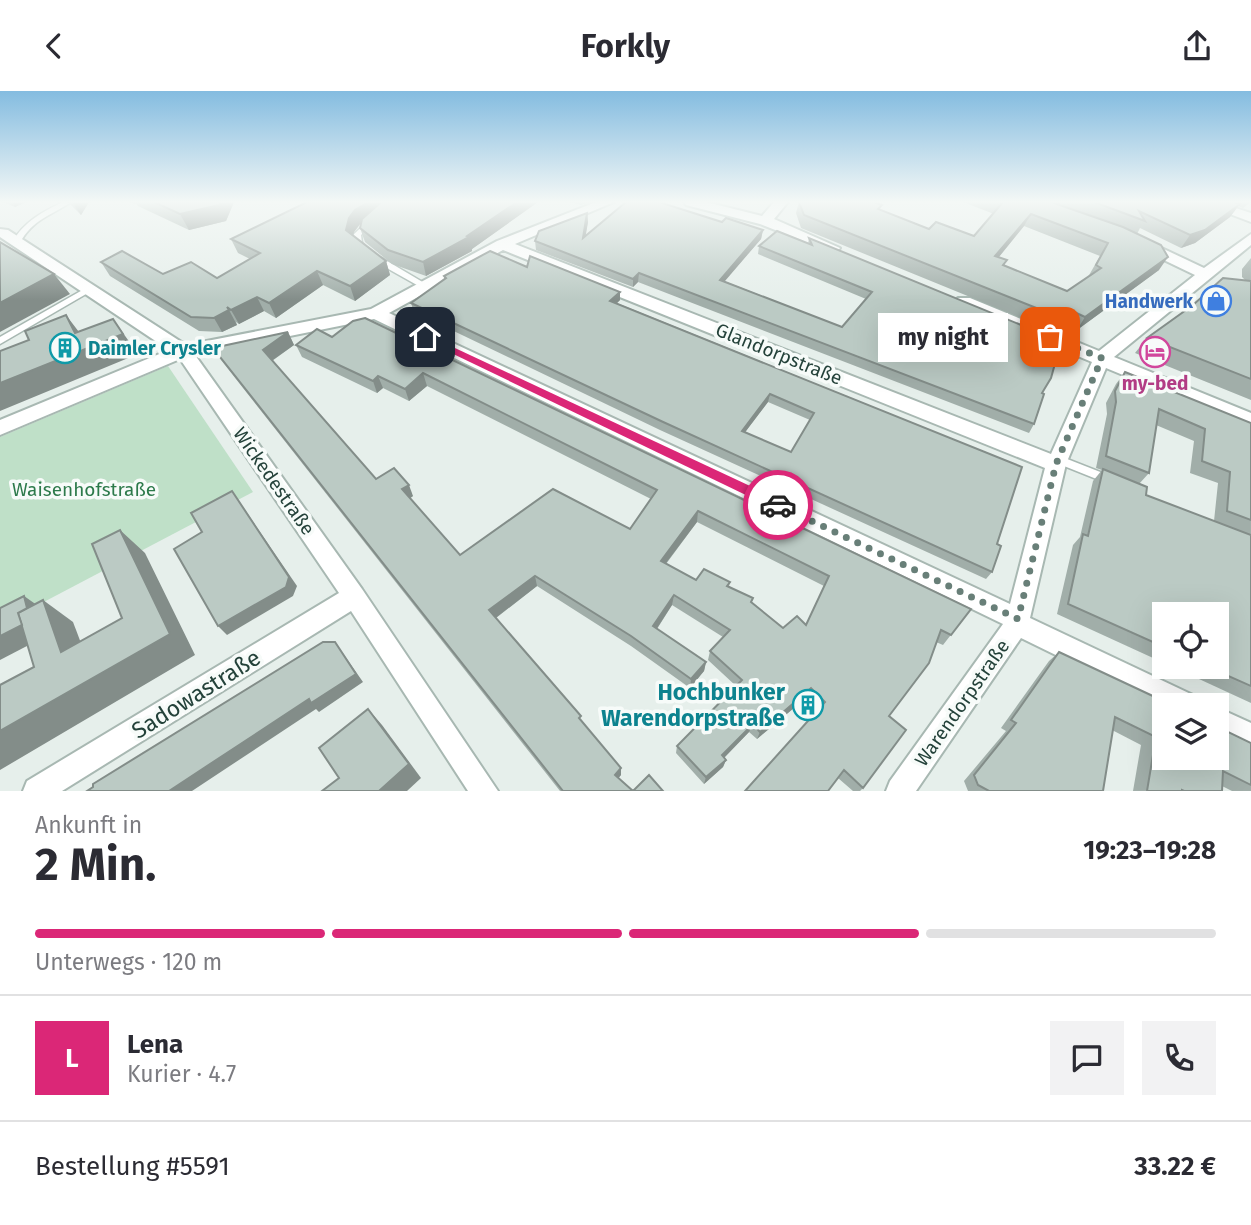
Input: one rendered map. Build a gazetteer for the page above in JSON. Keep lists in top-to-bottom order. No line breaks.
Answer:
{"streets":{"street":["Glandorpstraße","Wickedestraße","Sadowastraße","Warendorpstraße"]},"crossings":[["Glandorpstraße","Warendorpstraße"],["Wickedestraße","Sadowastraße"]],"parks":["Waisenhofstraße"],"places":{"shop":["Handwerk"],"other":["my night"],"building":["Daimler Crysler","Hochbunker Warendorpstraße"],"hotel":["my-bed"]},"page":{"header":"Forkly","bubble":"my night","heading":["2 Min.","Ankunft in","19:23–19:28"],"panel":["Lena","Kurier · 4.7","Bestellung #5591","33.22 €"],"bar":"Unterwegs · 120 m","round":"L"}}
